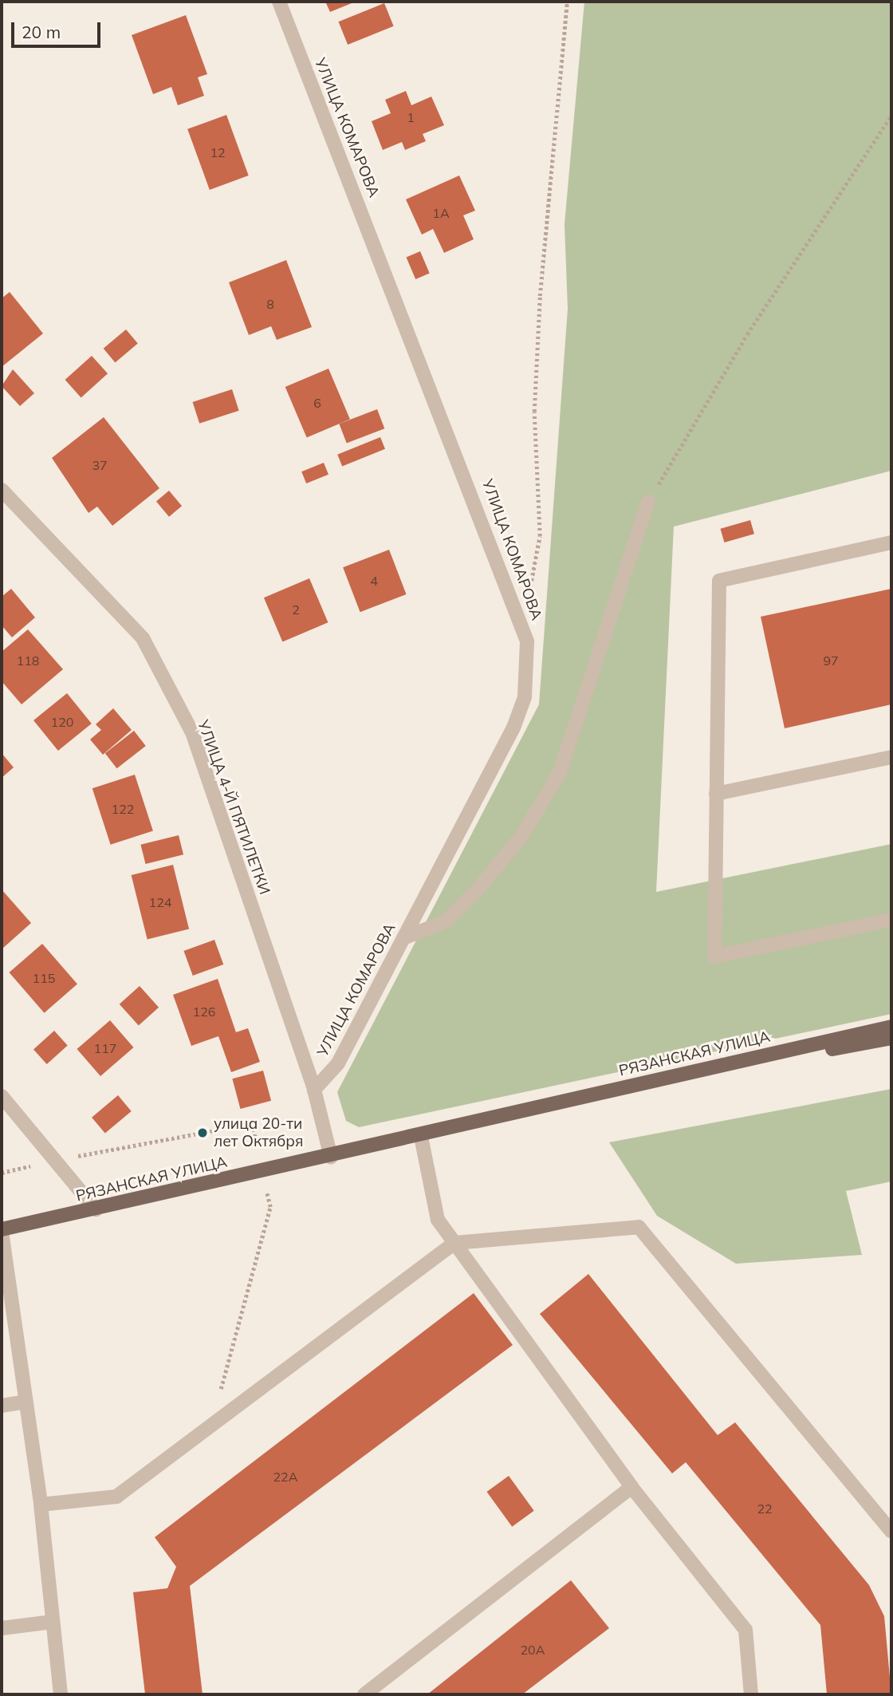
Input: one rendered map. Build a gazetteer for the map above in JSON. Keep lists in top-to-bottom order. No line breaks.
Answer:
{"streets":{"main road":["РЯЗАНСКАЯ УЛИЦА"],"street":["УЛИЦА КОМАРОВА","УЛИЦА 4-Й ПЯТИЛЕТКИ"]},"crossings":[["УЛИЦА КОМАРОВА","УЛИЦА 4-Й ПЯТИЛЕТКИ"],["УЛИЦА 4-Й ПЯТИЛЕТКИ","РЯЗАНСКАЯ УЛИЦА"]],"places":["улица 20-ти лет Октября"],"house_numbers":["1","12","1А","8","6","37","4","2","118","97","120","122","124","115","126","117","22А","22","20А"],"scale_bar":"20 m"}
